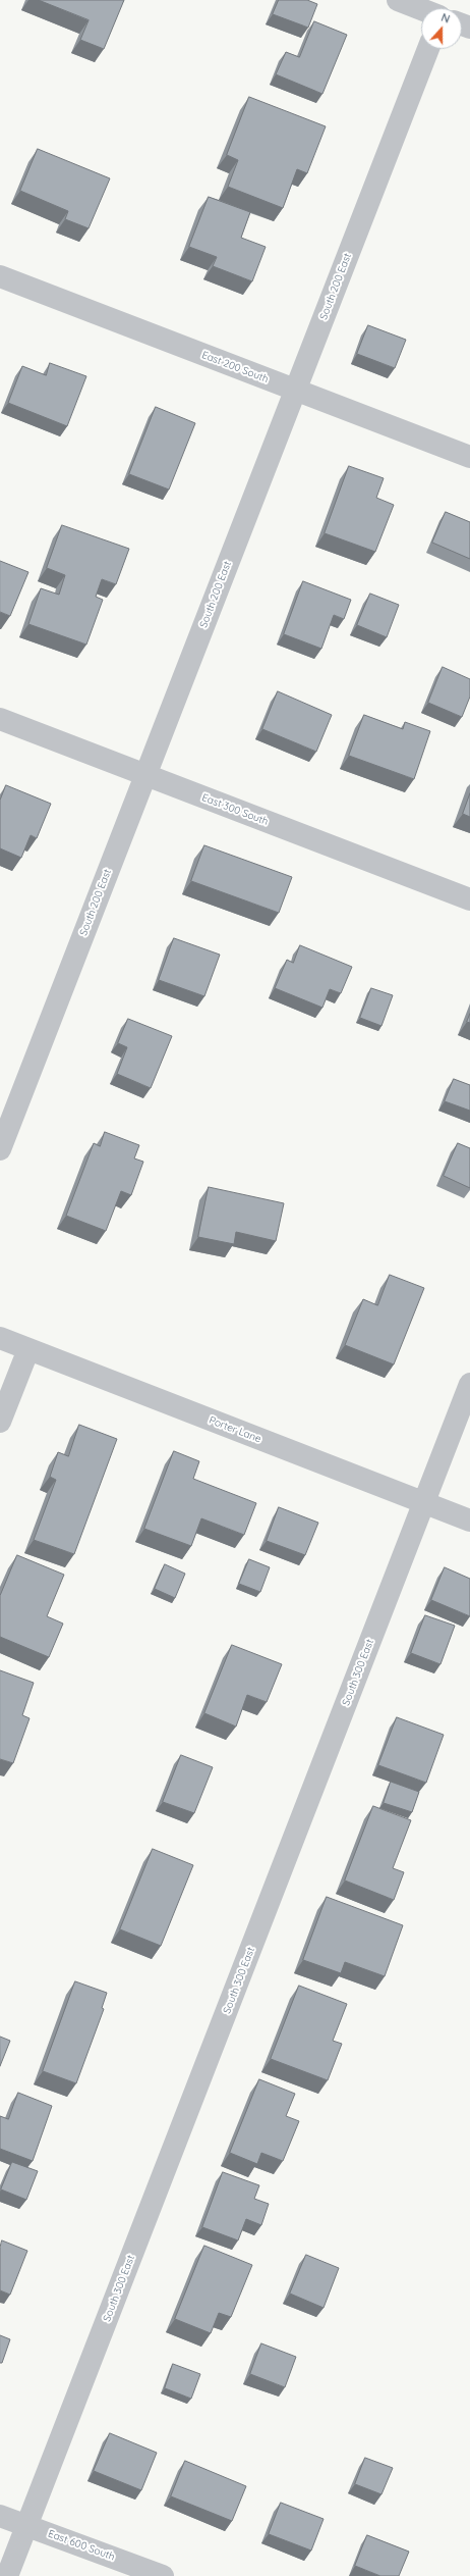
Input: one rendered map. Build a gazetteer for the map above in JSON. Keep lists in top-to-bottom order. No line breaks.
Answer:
{"streets":{"street":["South 200 East","East 200 South","East 300 South","Porter Lane","South 300 East","East 600 South"]},"crossings":[["South 200 East","East 200 South"],["South 200 East","East 300 South"],["Porter Lane","South 300 East"],["South 300 East","East 600 South"]],"north":"top"}
